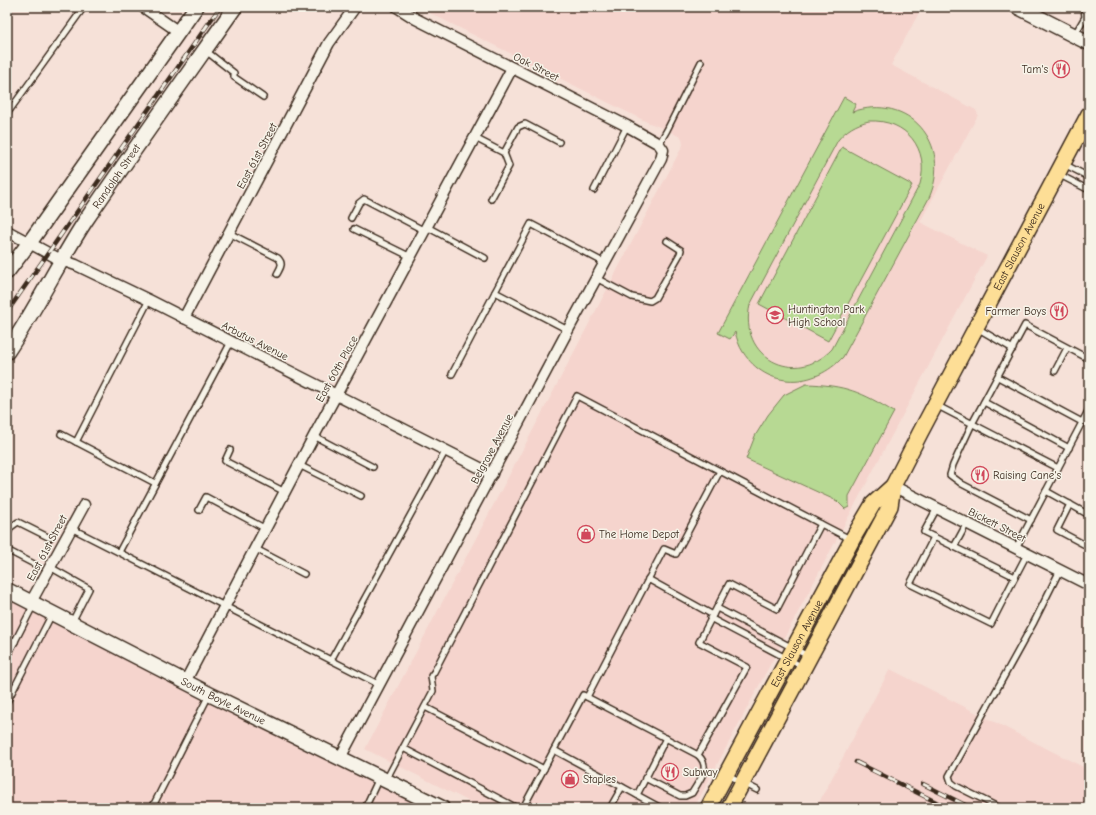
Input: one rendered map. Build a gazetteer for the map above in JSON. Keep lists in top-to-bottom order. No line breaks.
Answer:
{"streets":{"main road":["East Slauson Avenue"],"street":["Oak Street","East 61st Street","Randolph Street","Arbutus Avenue","East 60th Place","Belgrave Avenue","Bickett Street","South Boyle Avenue"]},"crossings":[["Oak Street","East 60th Place"],["Oak Street","Belgrave Avenue"],["East 61st Street","Arbutus Avenue"],["East 61st Street","South Boyle Avenue"],["Randolph Street","Arbutus Avenue"],["East Slauson Avenue","Bickett Street"],["Arbutus Avenue","East 60th Place"],["Arbutus Avenue","Belgrave Avenue"],["East 60th Place","South Boyle Avenue"],["Belgrave Avenue","South Boyle Avenue"]],"places":{"restaurant":["Tam's","Farmer Boys","Raising Cane's","Subway"],"school or university":["Huntington Park High School"],"shop":["The Home Depot","Staples"]}}
